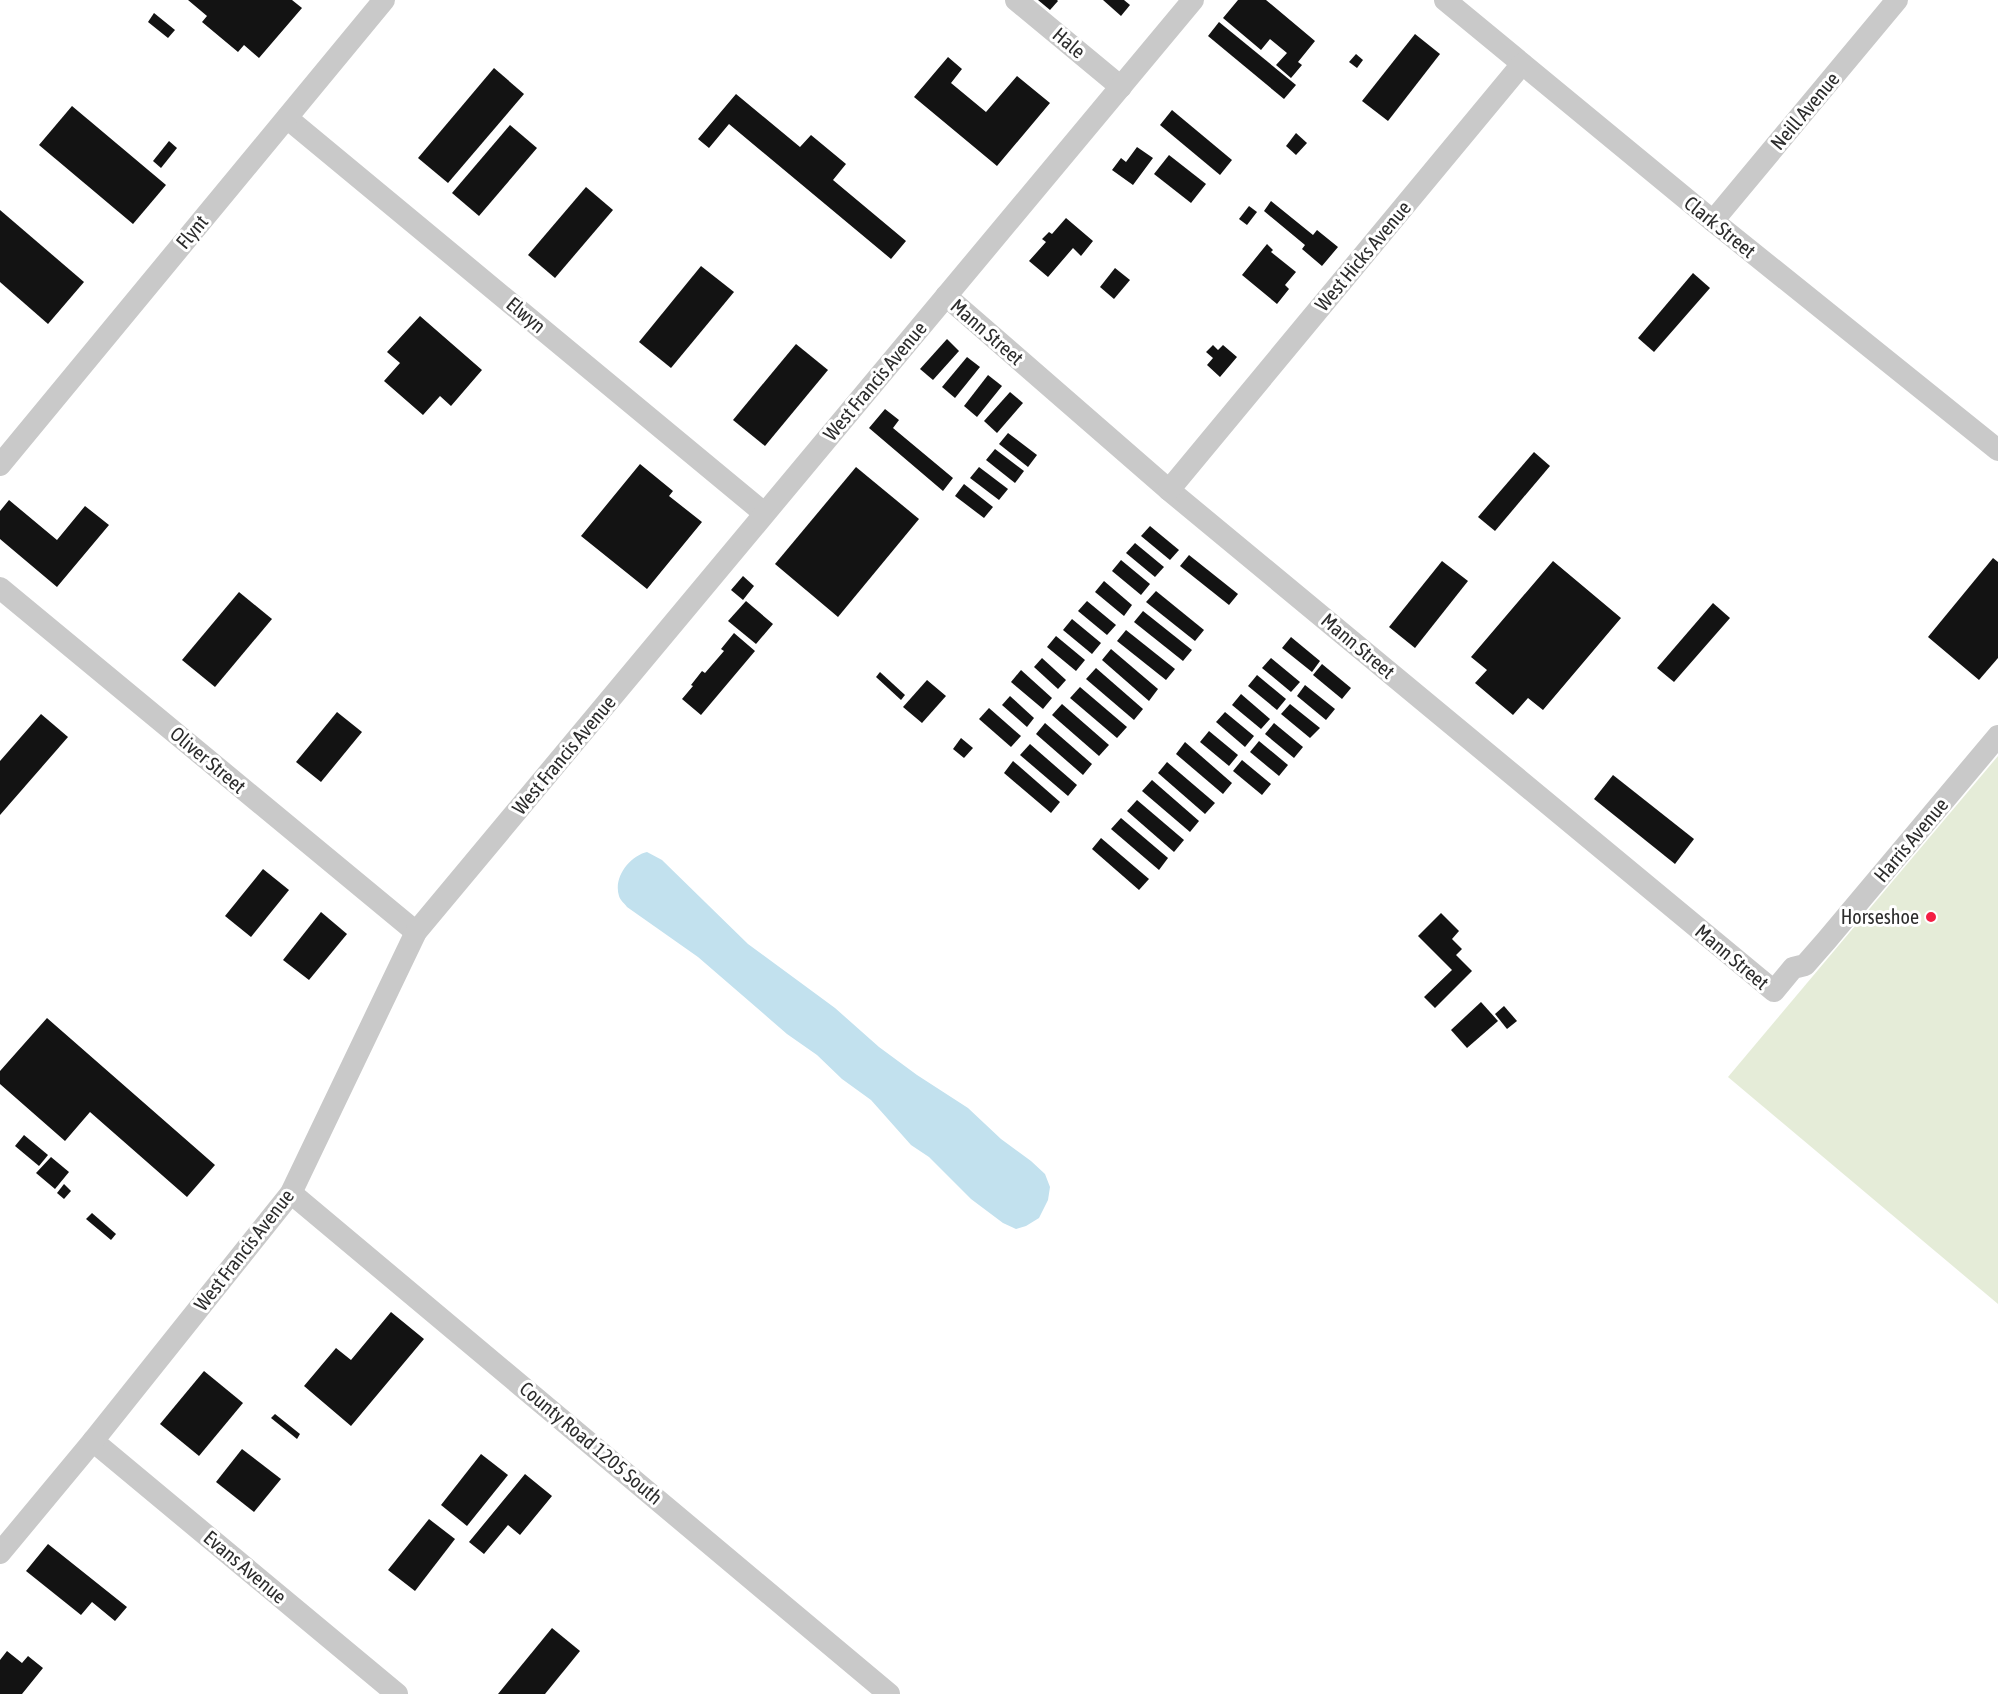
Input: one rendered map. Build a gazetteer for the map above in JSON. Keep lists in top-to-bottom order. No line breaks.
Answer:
{"streets":{"street":["Hale","Neill Avenue","Clark Street","Flynt","West Hicks Avenue","Elwyn","Mann Street","West Francis Avenue","Oliver Street","Harris Avenue","County Road 1205 South","Evans Avenue"]},"crossings":[["Hale","West Francis Avenue"],["Neill Avenue","Clark Street"],["Clark Street","West Hicks Avenue"],["Flynt","Elwyn"],["West Hicks Avenue","Mann Street"],["Elwyn","West Francis Avenue"],["Mann Street","West Francis Avenue"],["Mann Street","Harris Avenue"],["West Francis Avenue","Oliver Street"],["West Francis Avenue","County Road 1205 South"],["West Francis Avenue","Evans Avenue"]],"places":["Horseshoe"]}
